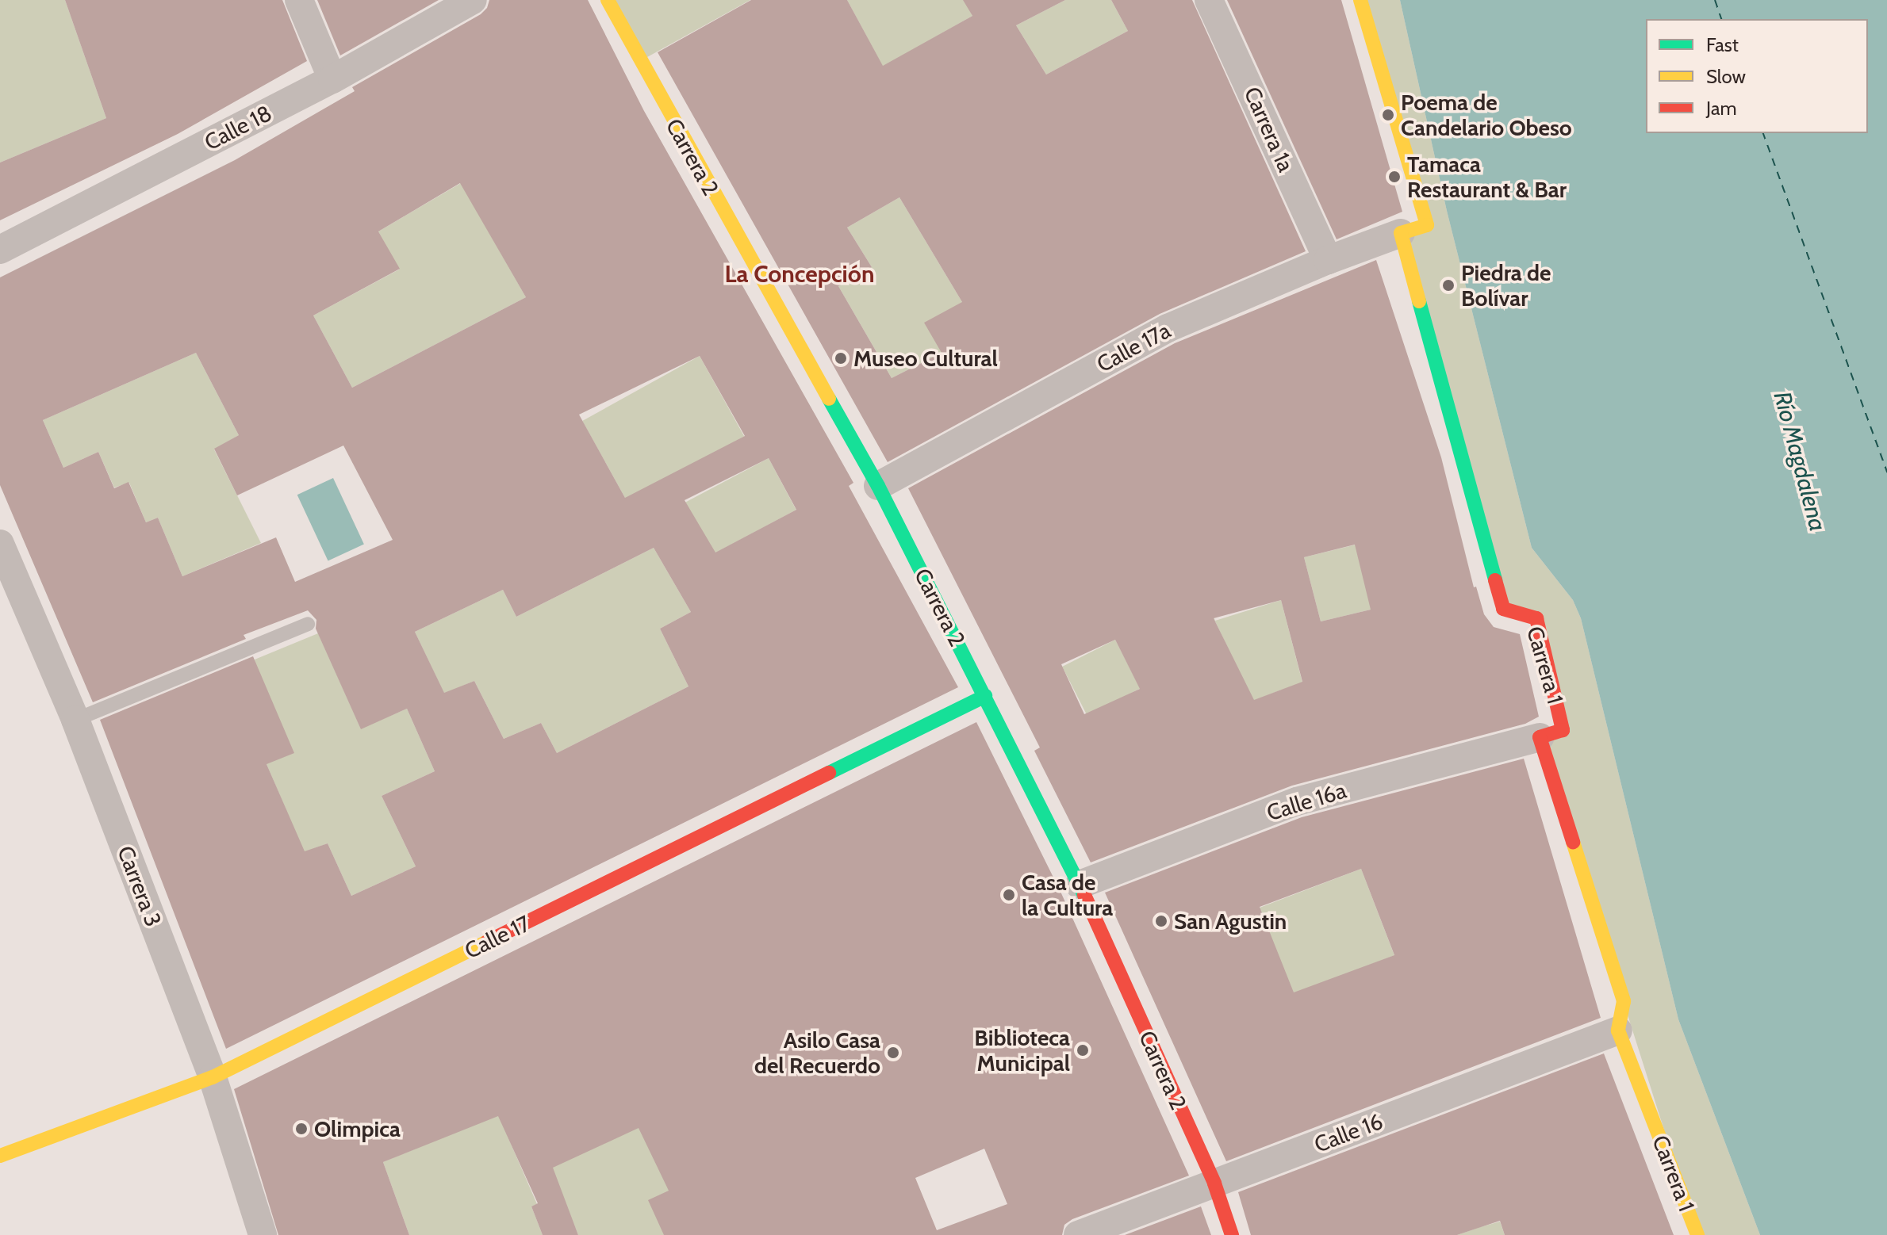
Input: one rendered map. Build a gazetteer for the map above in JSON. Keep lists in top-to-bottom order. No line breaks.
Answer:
{"streets":{"street":["Calle 18","Carrera 1a","Carrera 2","Calle 17a","Carrera 1","Calle 16a","Carrera 3","Calle 17","Calle 16"]},"crossings":[["Carrera 1a","Calle 17a"],["Carrera 2","Calle 17a"],["Carrera 2","Calle 16a"],["Carrera 2","Calle 17"],["Carrera 2","Calle 16"],["Calle 17a","Carrera 1"],["Carrera 1","Calle 16a"],["Carrera 1","Calle 16"],["Carrera 3","Calle 17"]],"districts":["La Concepción"],"water":["Río Magdalena"],"places":["Poema de Candelario Obeso","Tamaca Restaurant & Bar","Piedra de Bolívar","Museo Cultural","Casa de la Cultura","San Agustin","Biblioteca Municipal","Asilo Casa del Recuerdo","Olimpica"],"legend":["Fast","Slow","Jam"]}
